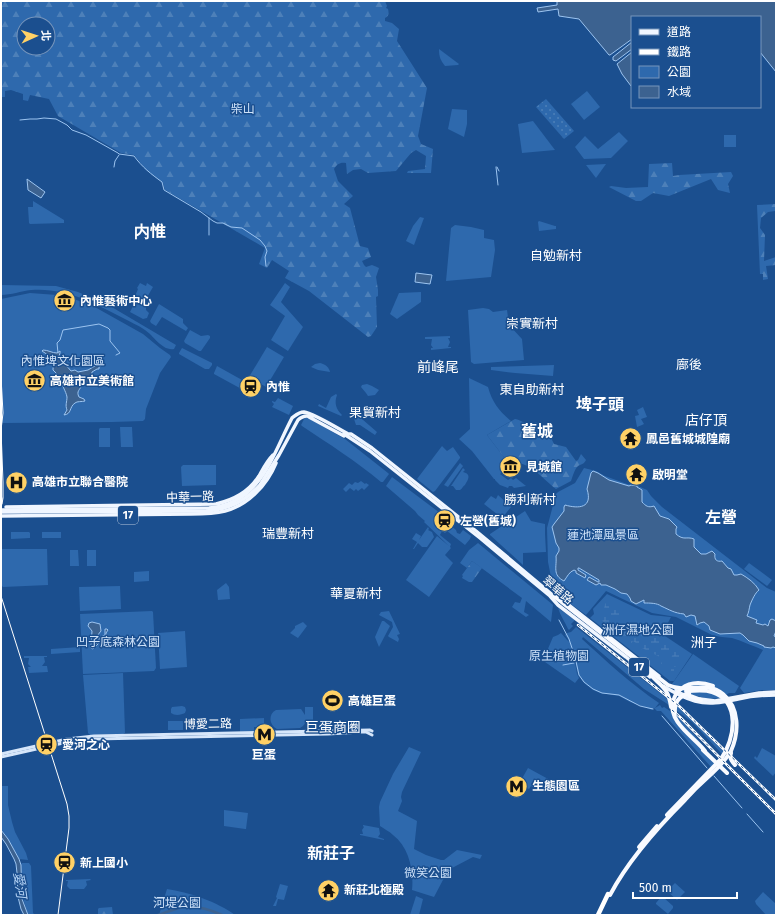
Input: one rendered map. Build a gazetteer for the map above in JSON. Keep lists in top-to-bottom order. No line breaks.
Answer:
{"streets":{"main road":["中華一路","17","翠華路","博愛二路"]},"crossings":[["中華一路","翠華路"]],"districts":["内惟","自勉新村","崇實新村","廍後","前峰尾","東自助新村","埤子頭","果貿新村","店仔頂","舊城","勝利新村","左營","瑞豐新村","華夏新村","洲子","巨蛋商圈","新莊子"],"water":["愛河"],"parks":["柴山","內惟埤文化園區","蓮池潭風景區","洲仔濕地公園","凹子底森林公園","原生植物園","微笑公園","河堤公園"],"places":{"museum":["內惟藝術中心","高雄市立美術館","見城館"],"station":["內惟","左營(舊城)","愛河之心","新上國小"],"temple":["鳳邑舊城城隍廟","啟明堂","新莊北極殿"],"hospital":["高雄市立聯合醫院"],"sports":["高雄巨蛋"],"metro station":["巨蛋","生態園區"]},"legend":["道路","鐵路","公園","水域"],"scale_bar":"500 m","north":"right"}
